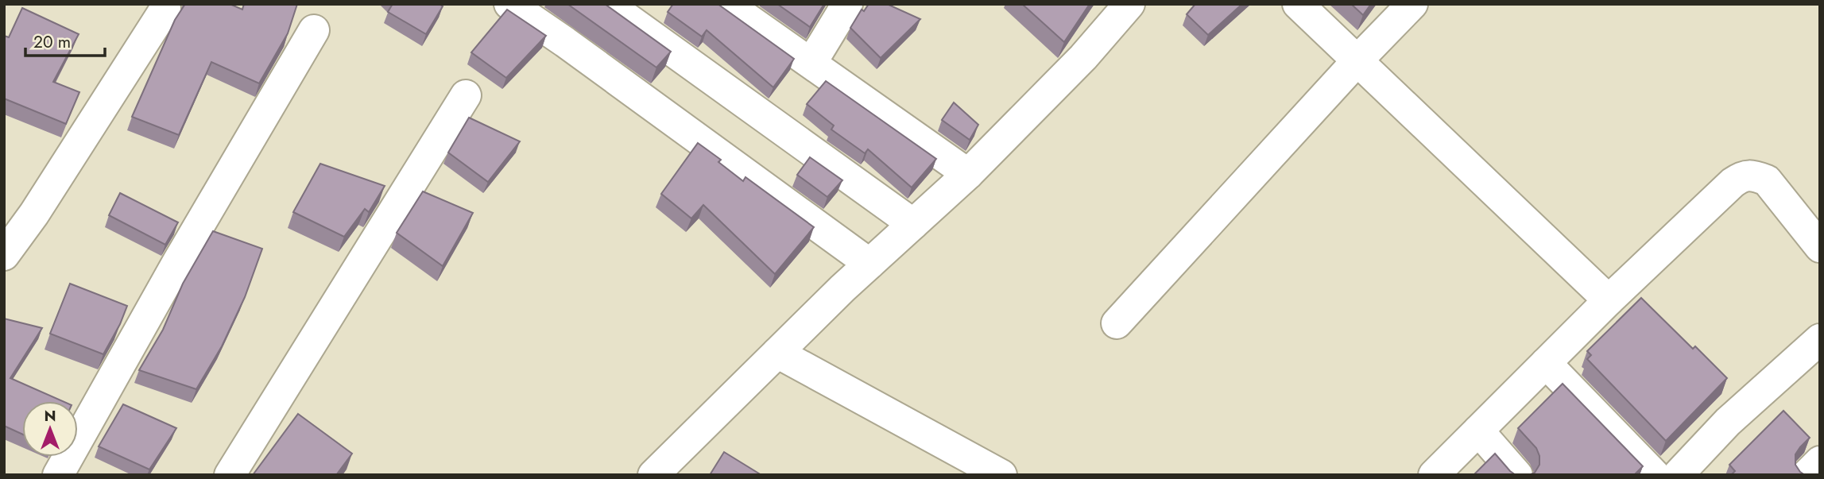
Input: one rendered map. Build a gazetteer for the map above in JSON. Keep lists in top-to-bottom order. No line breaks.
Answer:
{"scale_bar":"20 m","north":"top"}
